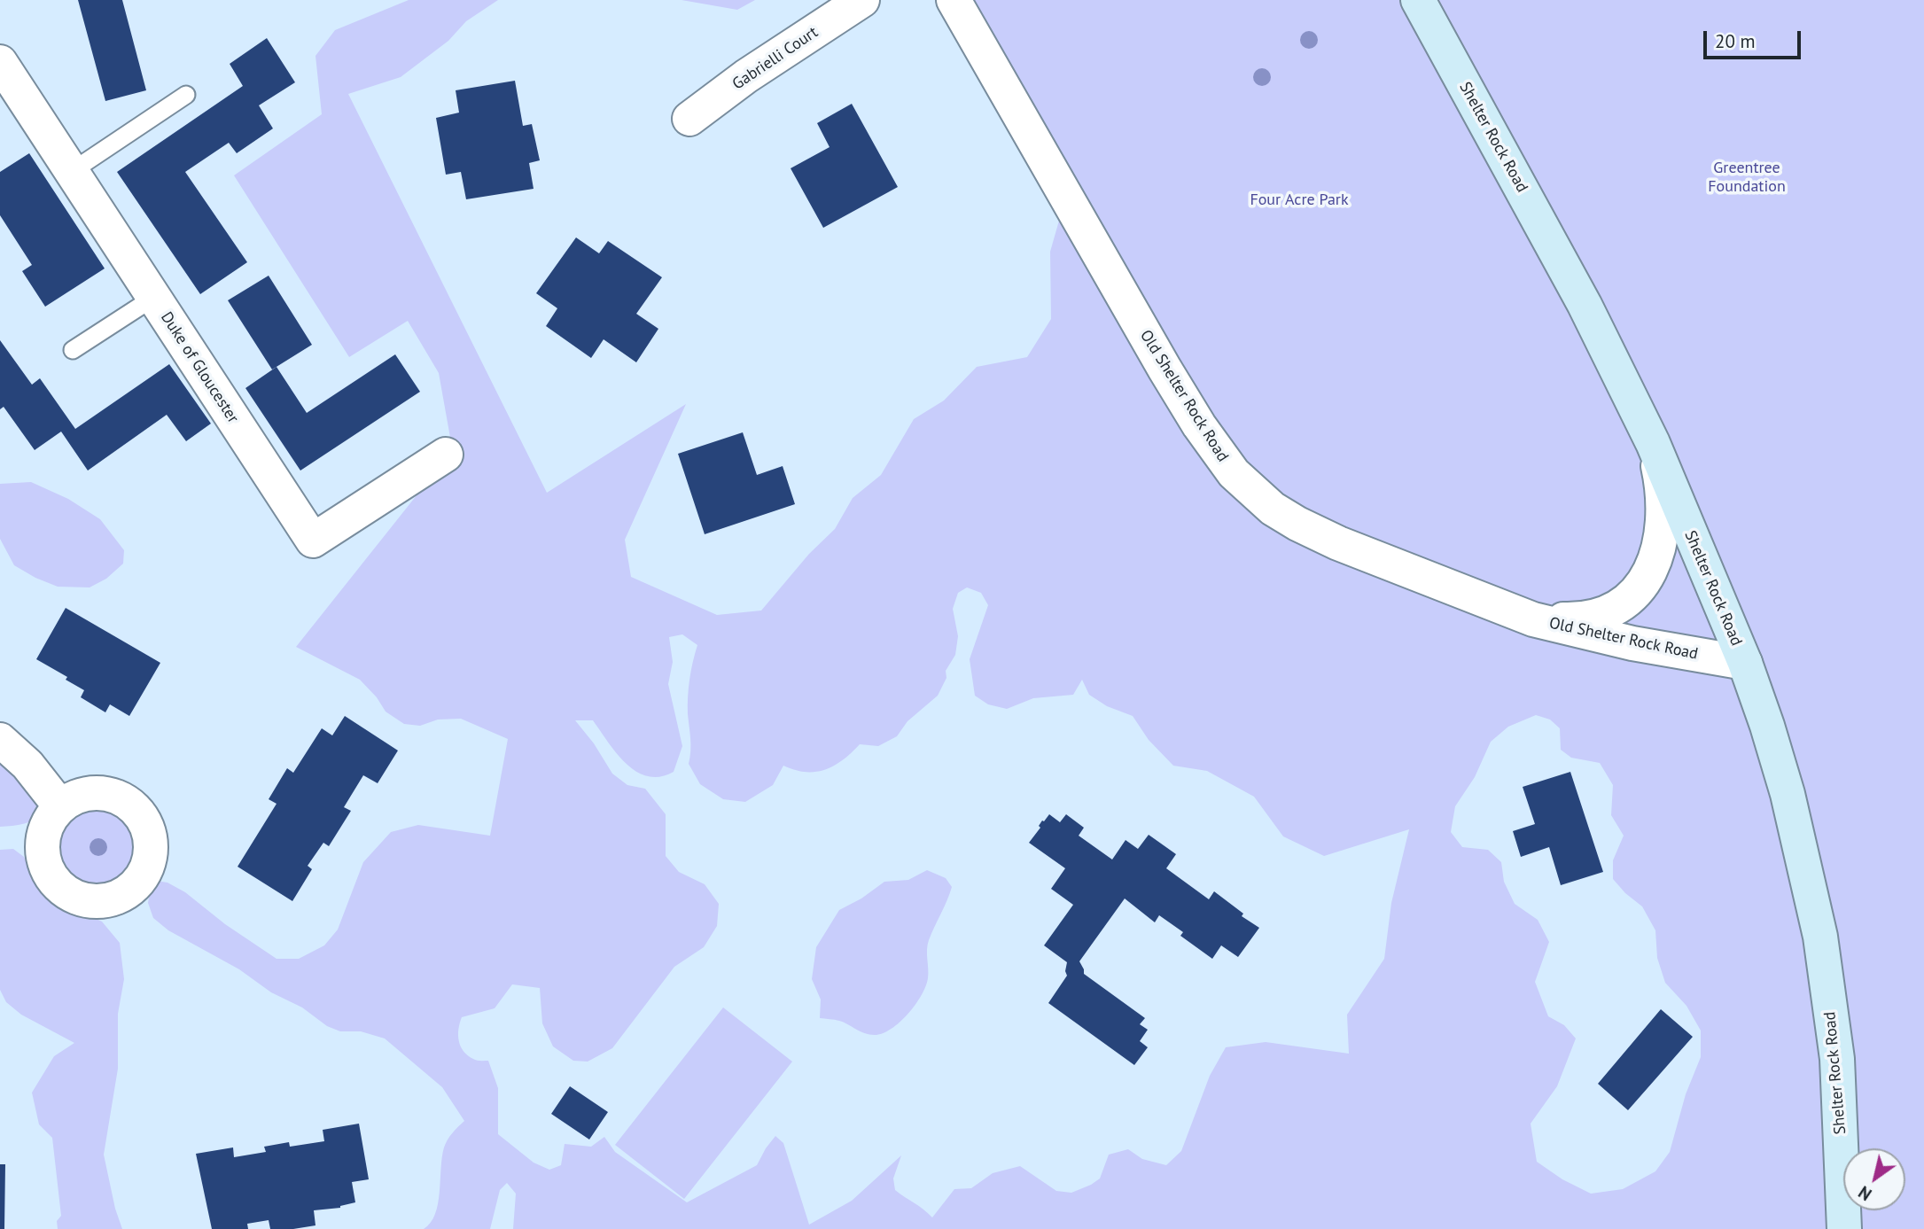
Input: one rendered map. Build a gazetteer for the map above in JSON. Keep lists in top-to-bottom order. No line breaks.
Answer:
{"streets":{"main road":["Shelter Rock Road"],"street":["Gabrielli Court","Duke of Gloucester","Old Shelter Rock Road"]},"crossings":[["Shelter Rock Road","Old Shelter Rock Road"]],"parks":["Greentree Foundation","Four Acre Park"],"scale_bar":"20 m","north":"bottom left"}
